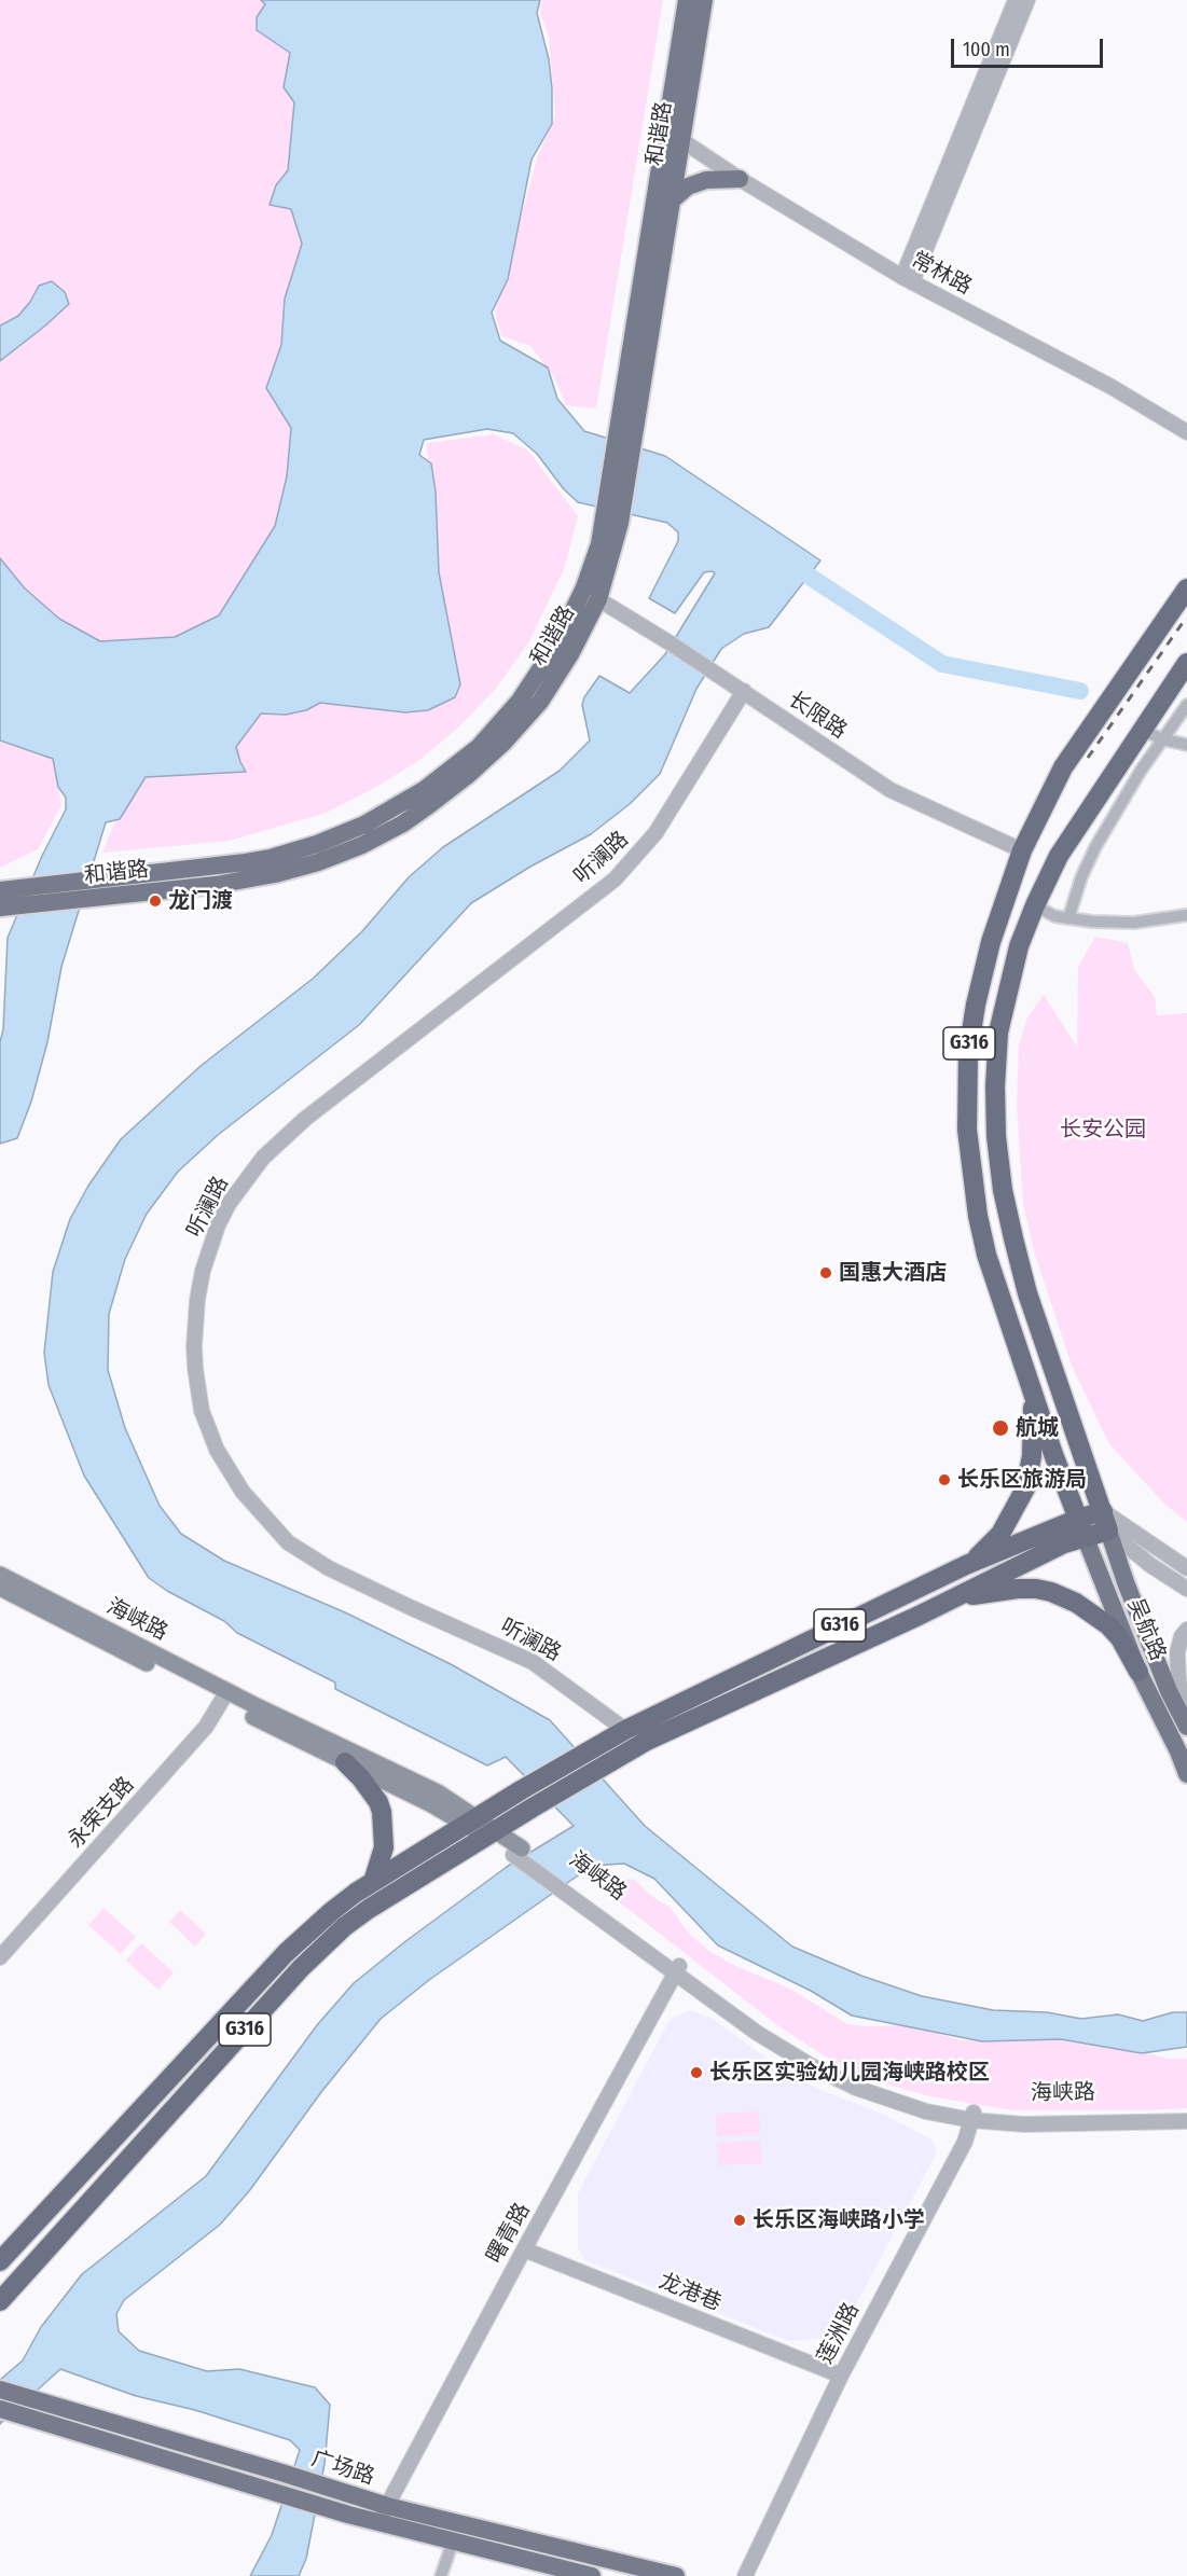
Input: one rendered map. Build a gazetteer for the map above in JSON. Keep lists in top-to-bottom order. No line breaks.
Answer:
{"streets":{"highway":["G316"],"main road":["和谐路","海峡路","吴航路","广场路"],"street":["常林路","长限路","听澜路","永荣支路","曙青路","龙港巷","莲洲路"]},"crossings":[["和谐路","常林路"],["和谐路","长限路"],["长限路","听澜路"],["长限路","G316"],["听澜路","G316"],["G316","海峡路"],["G316","吴航路"],["海峡路","永荣支路"],["海峡路","曙青路"],["海峡路","莲洲路"],["曙青路","龙港巷"],["曙青路","广场路"],["龙港巷","莲洲路"]],"parks":["长安公园"],"places":["龙门渡","国惠大酒店","航城","长乐区旅游局","长乐区实验幼儿园海峡路校区","长乐区海峡路小学"],"scale_bar":"100 m"}
